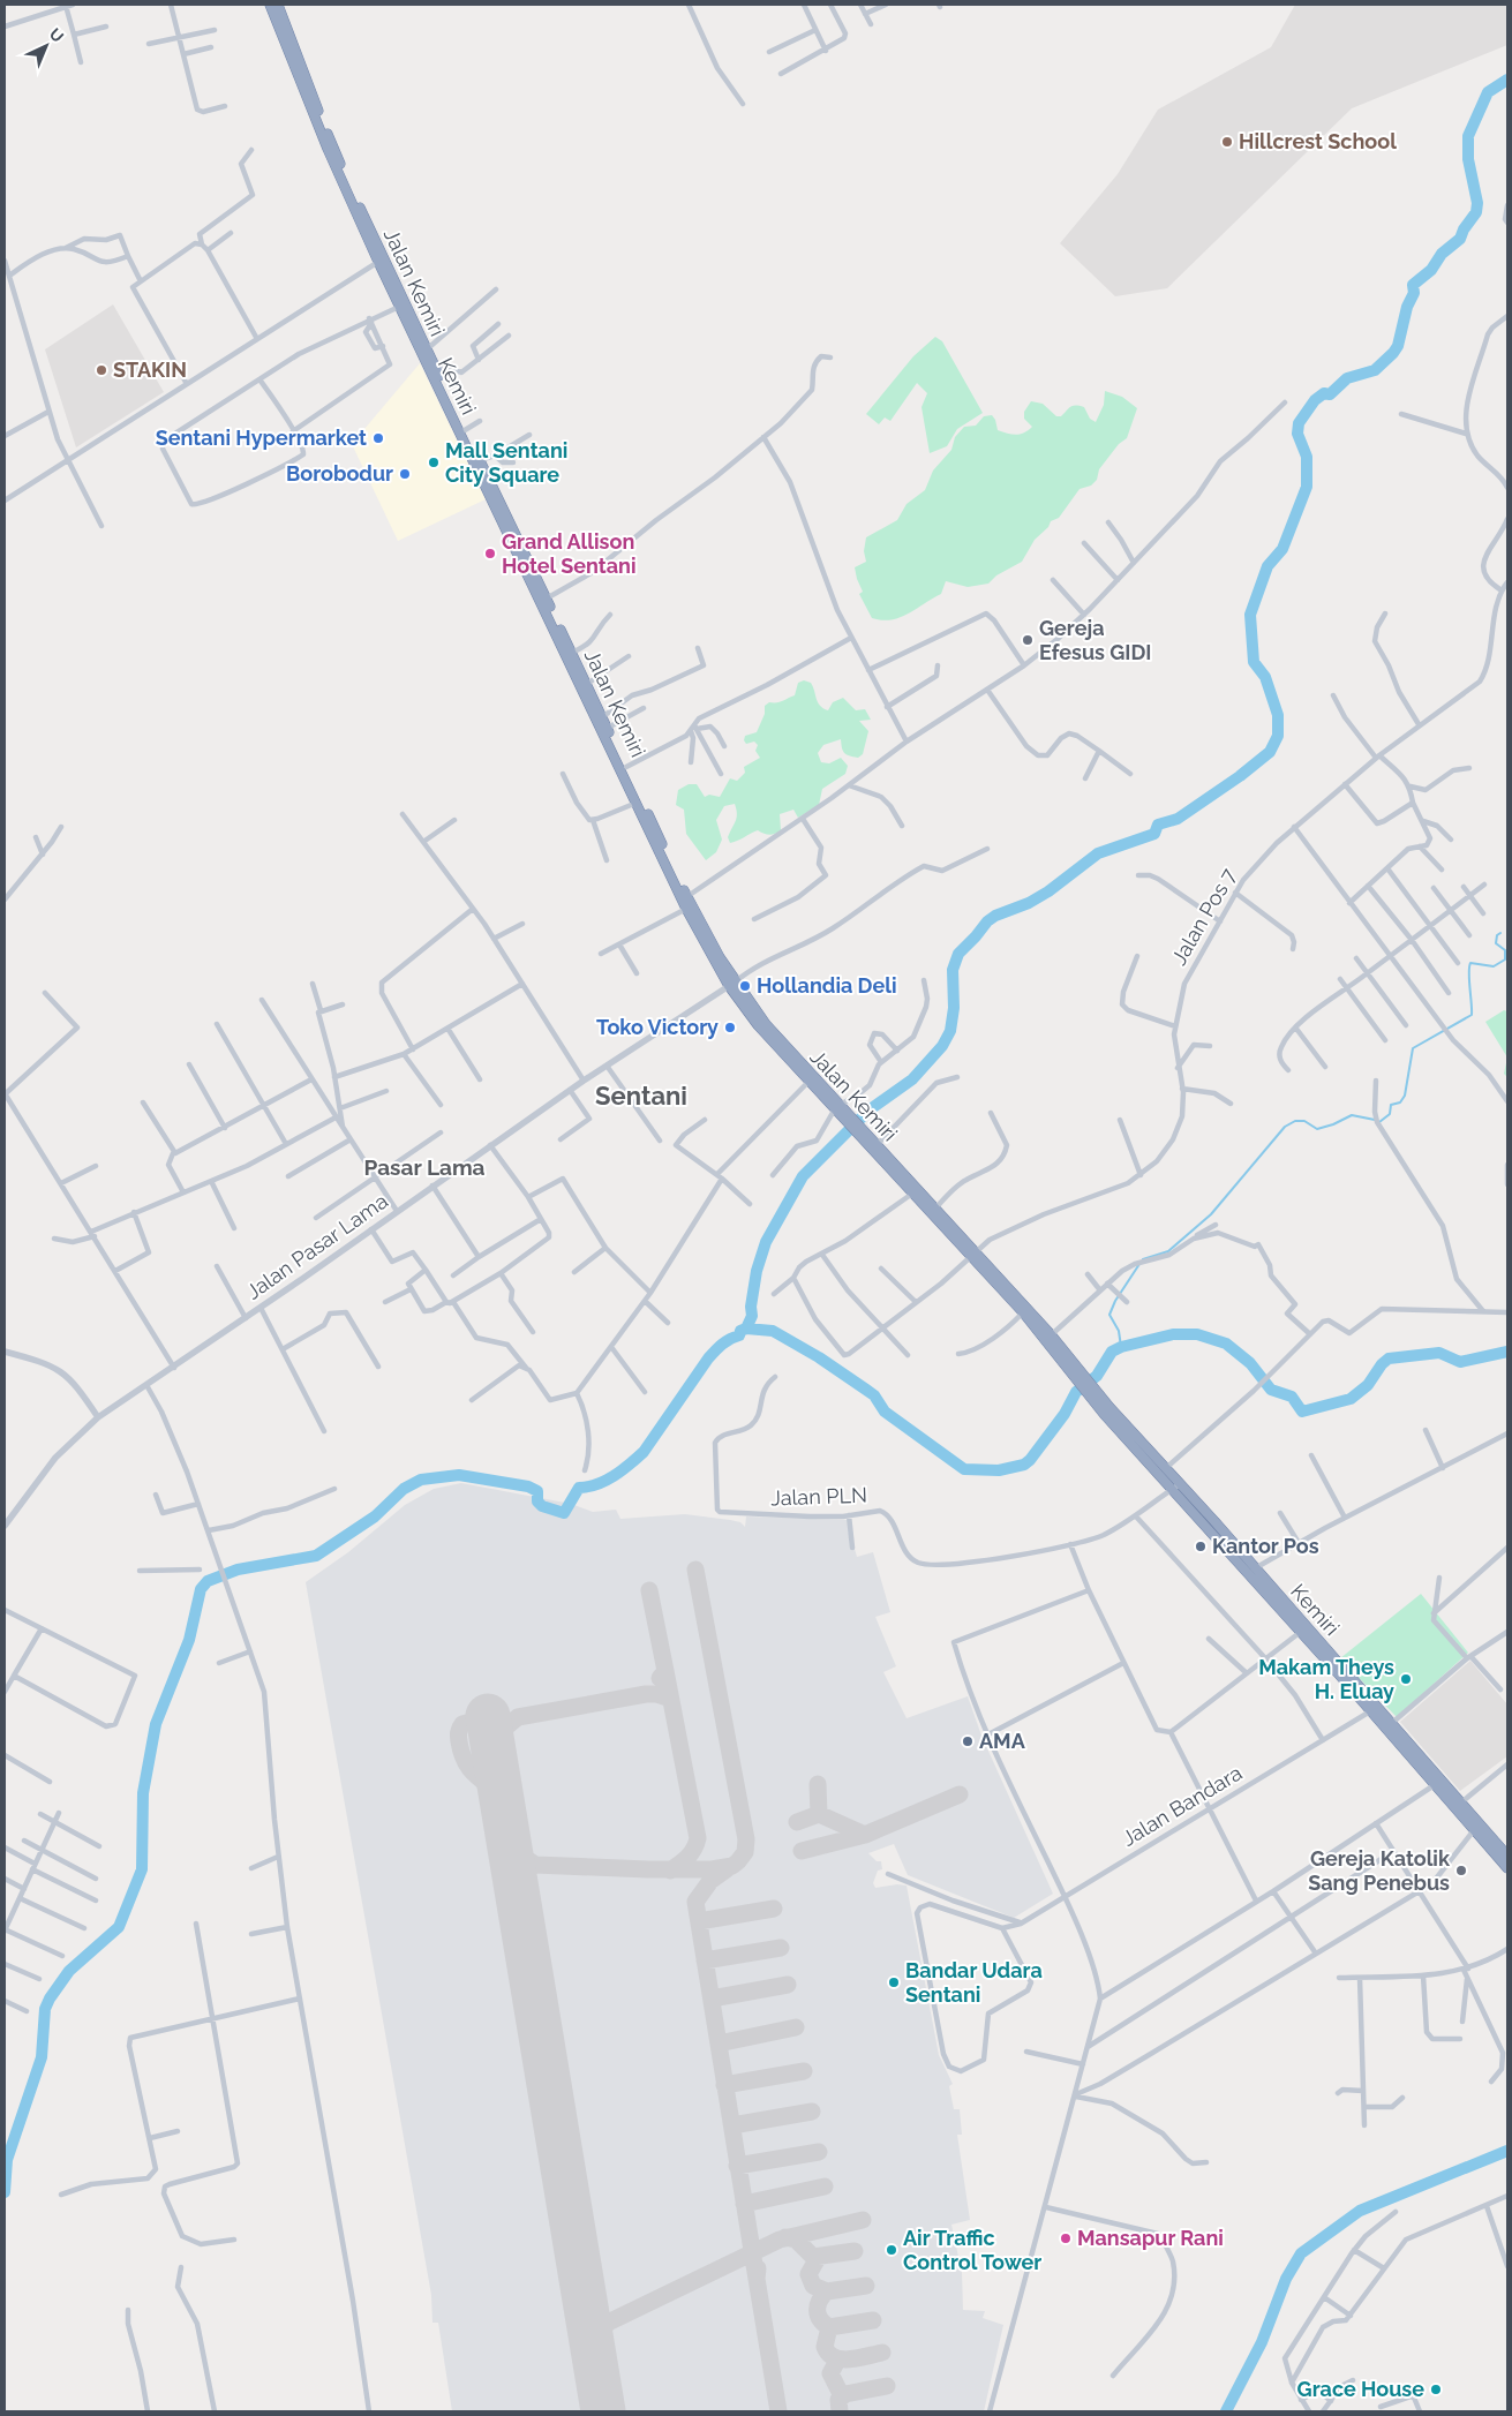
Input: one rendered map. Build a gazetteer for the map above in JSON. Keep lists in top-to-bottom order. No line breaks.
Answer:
{"streets":{"highway":["Jalan Kemiri","Kemiri"],"street":["Jalan Pos 7","Jalan Pasar Lama","Jalan PLN","Jalan Bandara"]},"crossings":[["Jalan Kemiri","Kemiri"],["Jalan Kemiri","Jalan Pos 7"],["Jalan Kemiri","Jalan Pasar Lama"],["Kemiri","Jalan PLN"],["Kemiri","Jalan Bandara"]],"districts":["Sentani","Pasar Lama"],"places":["Hillcrest School","STAKIN","Sentani Hypermarket","Mall Sentani City Square","Borobodur","Grand Allison Hotel Sentani","Gereja Efesus GIDI","Hollandia Deli","Toko Victory","Kantor Pos","Makam Theys H. Eluay","AMA","Gereja Katolik Sang Penebus","Bandar Udara Sentani","Mansapur Rani","Air Traffic Control Tower","Grace House"],"north":"top right"}
